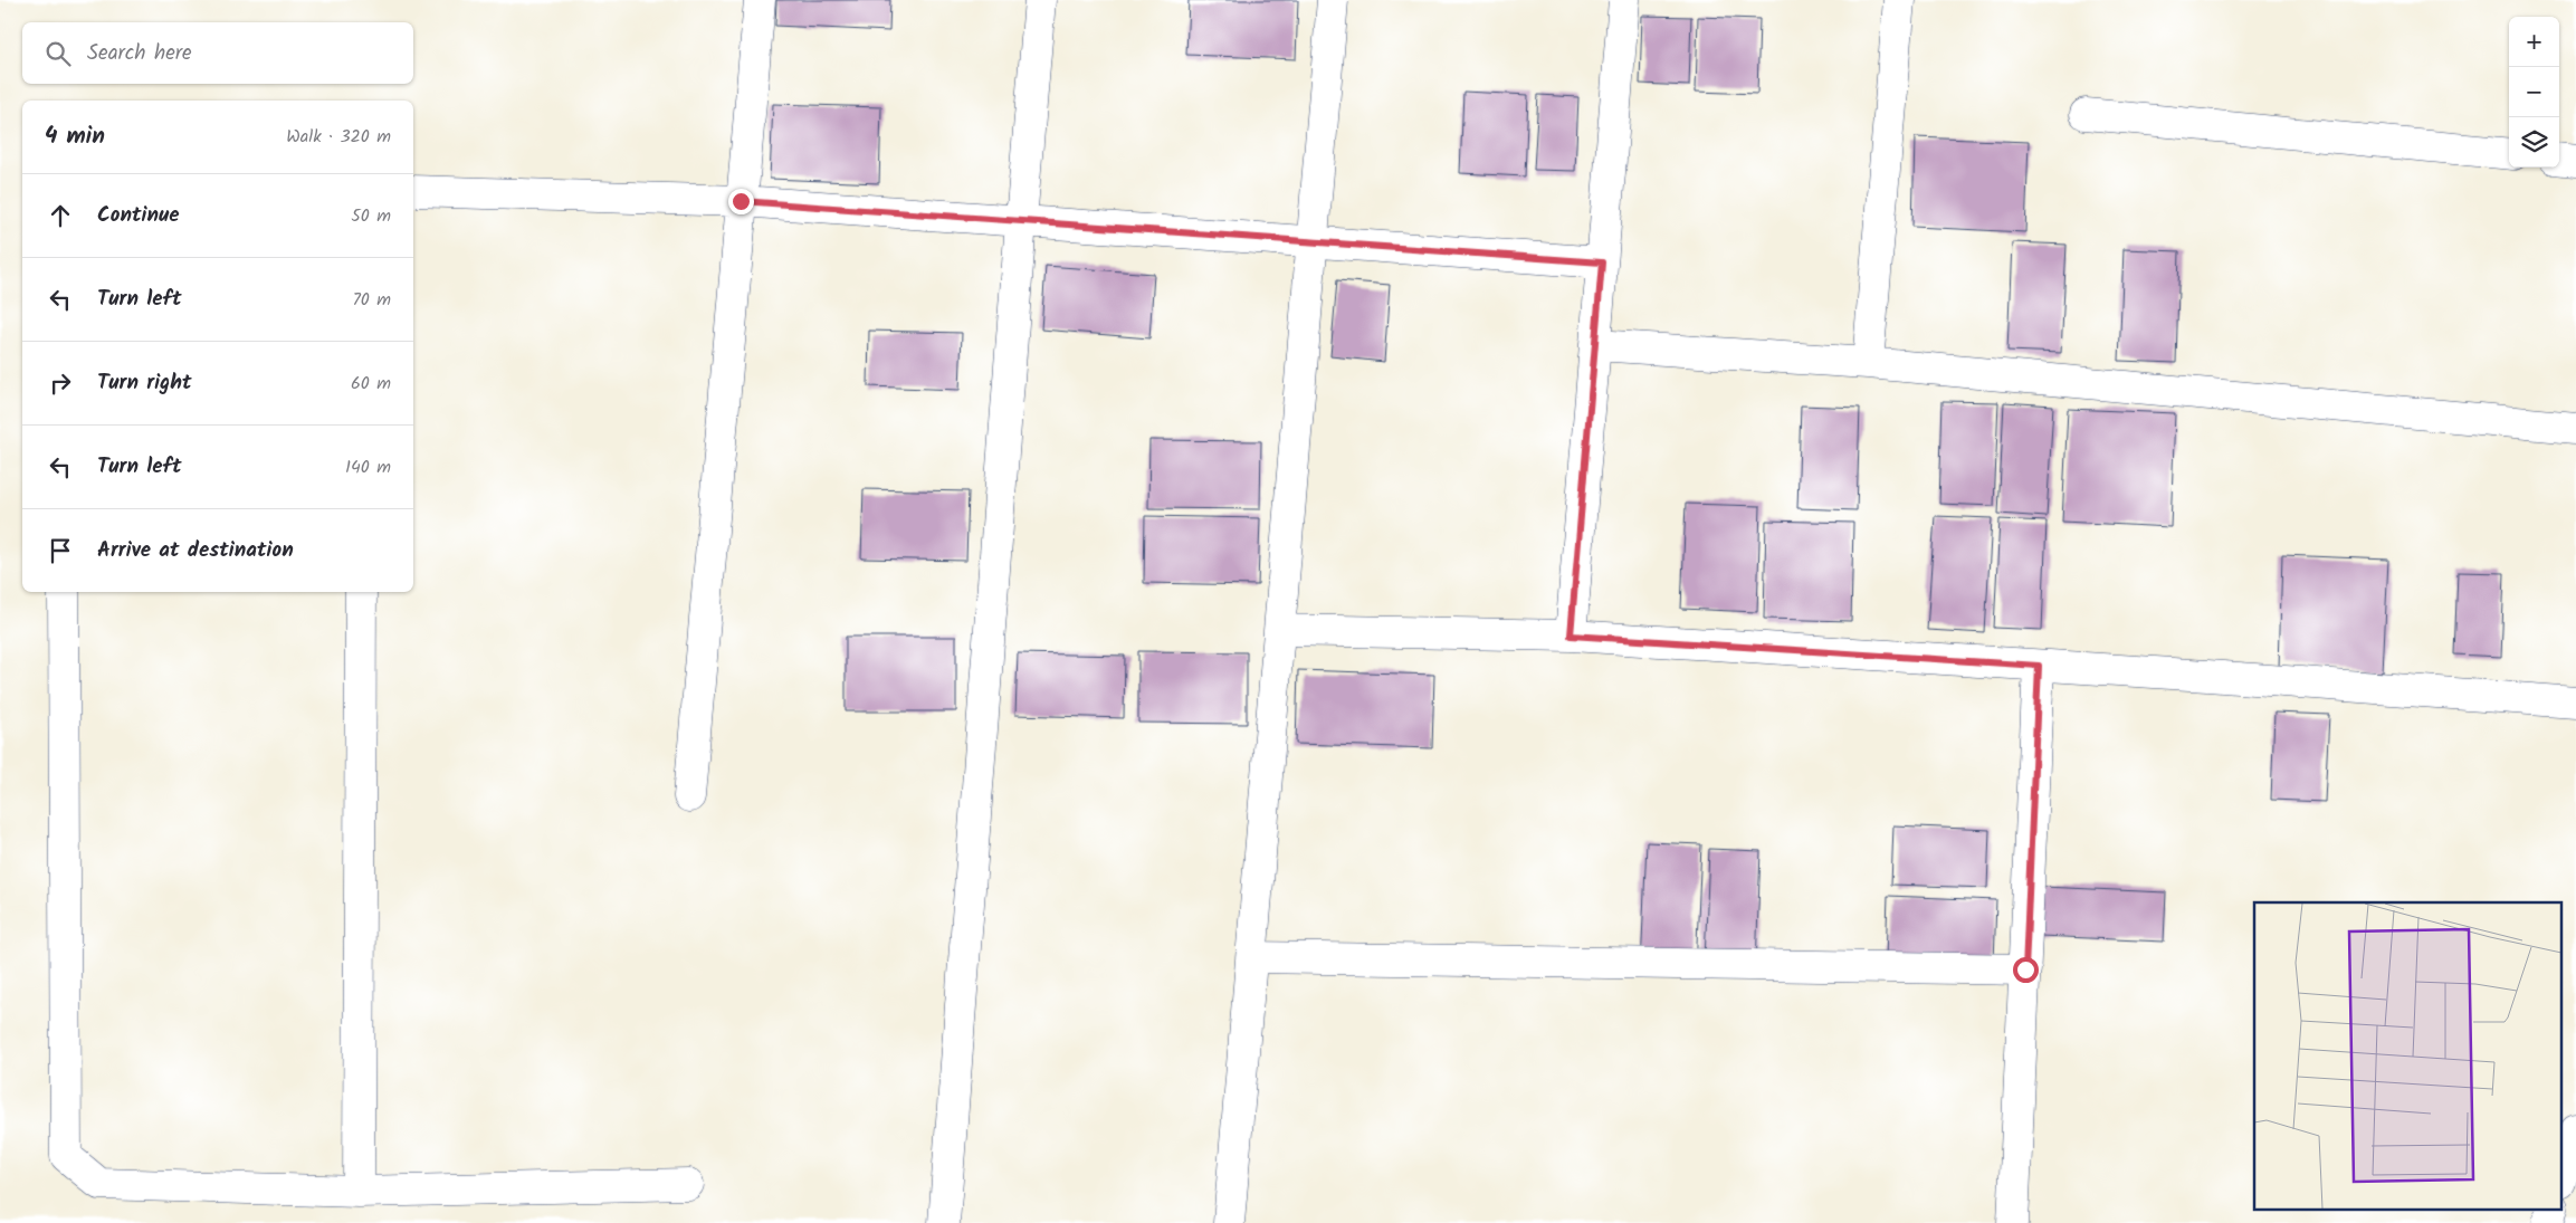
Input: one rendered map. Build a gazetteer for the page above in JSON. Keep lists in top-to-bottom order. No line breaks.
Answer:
{"page":{"map_buttons":["+","−"],"search":"Search here","heading":["4 min","Walk · 320 m"],"list":[["Continue","50 m"],["Turn left","70 m"],["Turn right","60 m"],["Turn left","140 m"],"Arrive at destination"]}}
